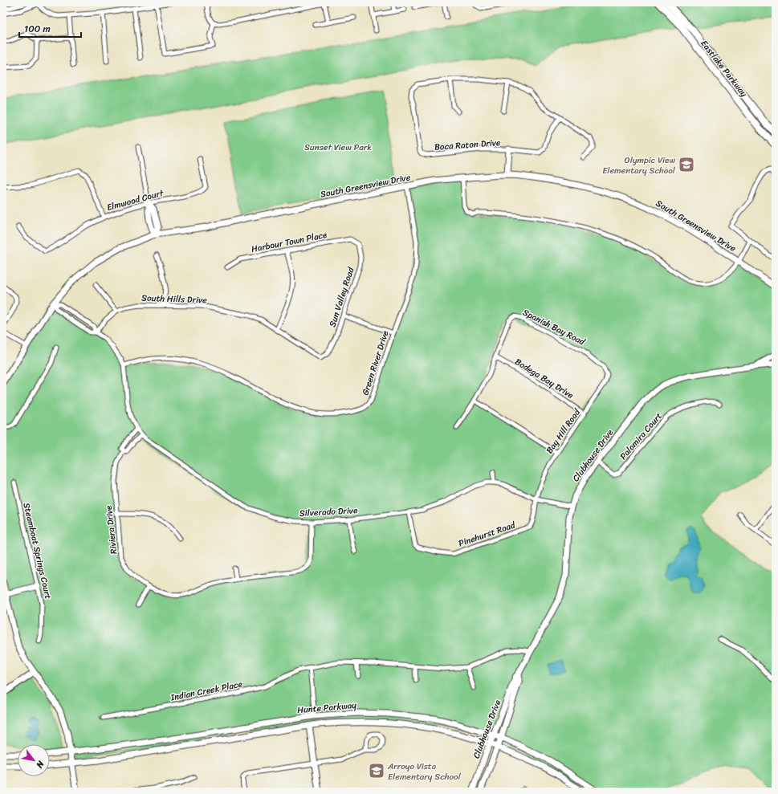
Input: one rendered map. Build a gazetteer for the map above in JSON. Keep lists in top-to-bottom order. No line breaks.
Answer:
{"streets":{"main road":["Eastlake Parkway"],"street":["Boca Raton Drive","South Greensview Drive","Elmwood Court","Harbour Town Place","Sun Valley Road","South Hills Drive","Spanish Bay Road","Green River Drive","Bodega Bay Drive","Bay Hill Road","Palomira Court","Clubhouse Drive","Silverado Drive","Riviera Drive","Pinehurst Road","Steamboat Springs Court","Indian Creek Place","Hunte Parkway"]},"crossings":[["South Greensview Drive","Green River Drive"],["South Greensview Drive","Silverado Drive"],["Harbour Town Place","Sun Valley Road"],["Sun Valley Road","South Hills Drive"],["South Hills Drive","Silverado Drive"],["Spanish Bay Road","Bodega Bay Drive"],["Spanish Bay Road","Bay Hill Road"],["Green River Drive","Silverado Drive"],["Bodega Bay Drive","Bay Hill Road"],["Bay Hill Road","Silverado Drive"],["Bay Hill Road","Pinehurst Road"],["Palomira Court","Clubhouse Drive"],["Clubhouse Drive","Silverado Drive"],["Clubhouse Drive","Indian Creek Place"],["Clubhouse Drive","Hunte Parkway"],["Silverado Drive","Riviera Drive"],["Silverado Drive","Pinehurst Road"]],"parks":["Sunset View Park"],"places":{"school or university":["Olympic View Elementary School","Arroyo Vista Elementary School"]},"scale_bar":"100 m","north":"bottom right"}
